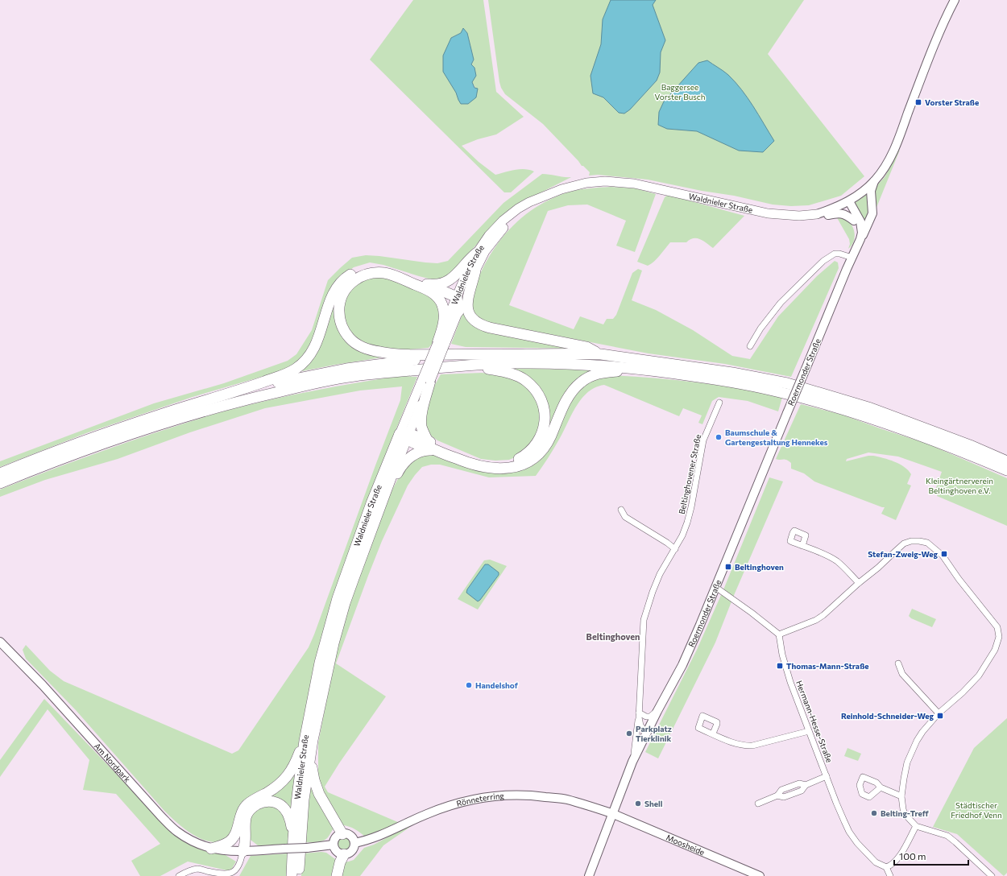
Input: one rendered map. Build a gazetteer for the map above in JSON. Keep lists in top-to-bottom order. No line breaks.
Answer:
{"streets":{"highway":["Waldnieler Straße"],"main road":["Roermonder Straße","Am Nordpark","Rönneterring","Moosheide"],"street":["Beltinghovener Straße","Hermann-Hesse-Straße"]},"crossings":[["Waldnieler Straße","Roermonder Straße"],["Roermonder Straße","Beltinghovener Straße"],["Roermonder Straße","Rönneterring"],["Roermonder Straße","Moosheide"],["Rönneterring","Moosheide"]],"districts":["Beltinghoven"],"parks":["Baggersee Vorster Busch","Kleingärtnerverein Beltinghoven e.V.","Städtischer Friedhof Venn"],"places":{"transit":["Vorster Straße","Stefan-Zweig-Weg","Beltinghoven","Thomas-Mann-Straße","Reinhold-Schneider-Weg"],"other":["Baumschule & Gartengestaltung Hennekes","Handelshof","Parkplatz Tierklinik","Shell","Belting-Treff"]},"scale_bar":"100 m"}
